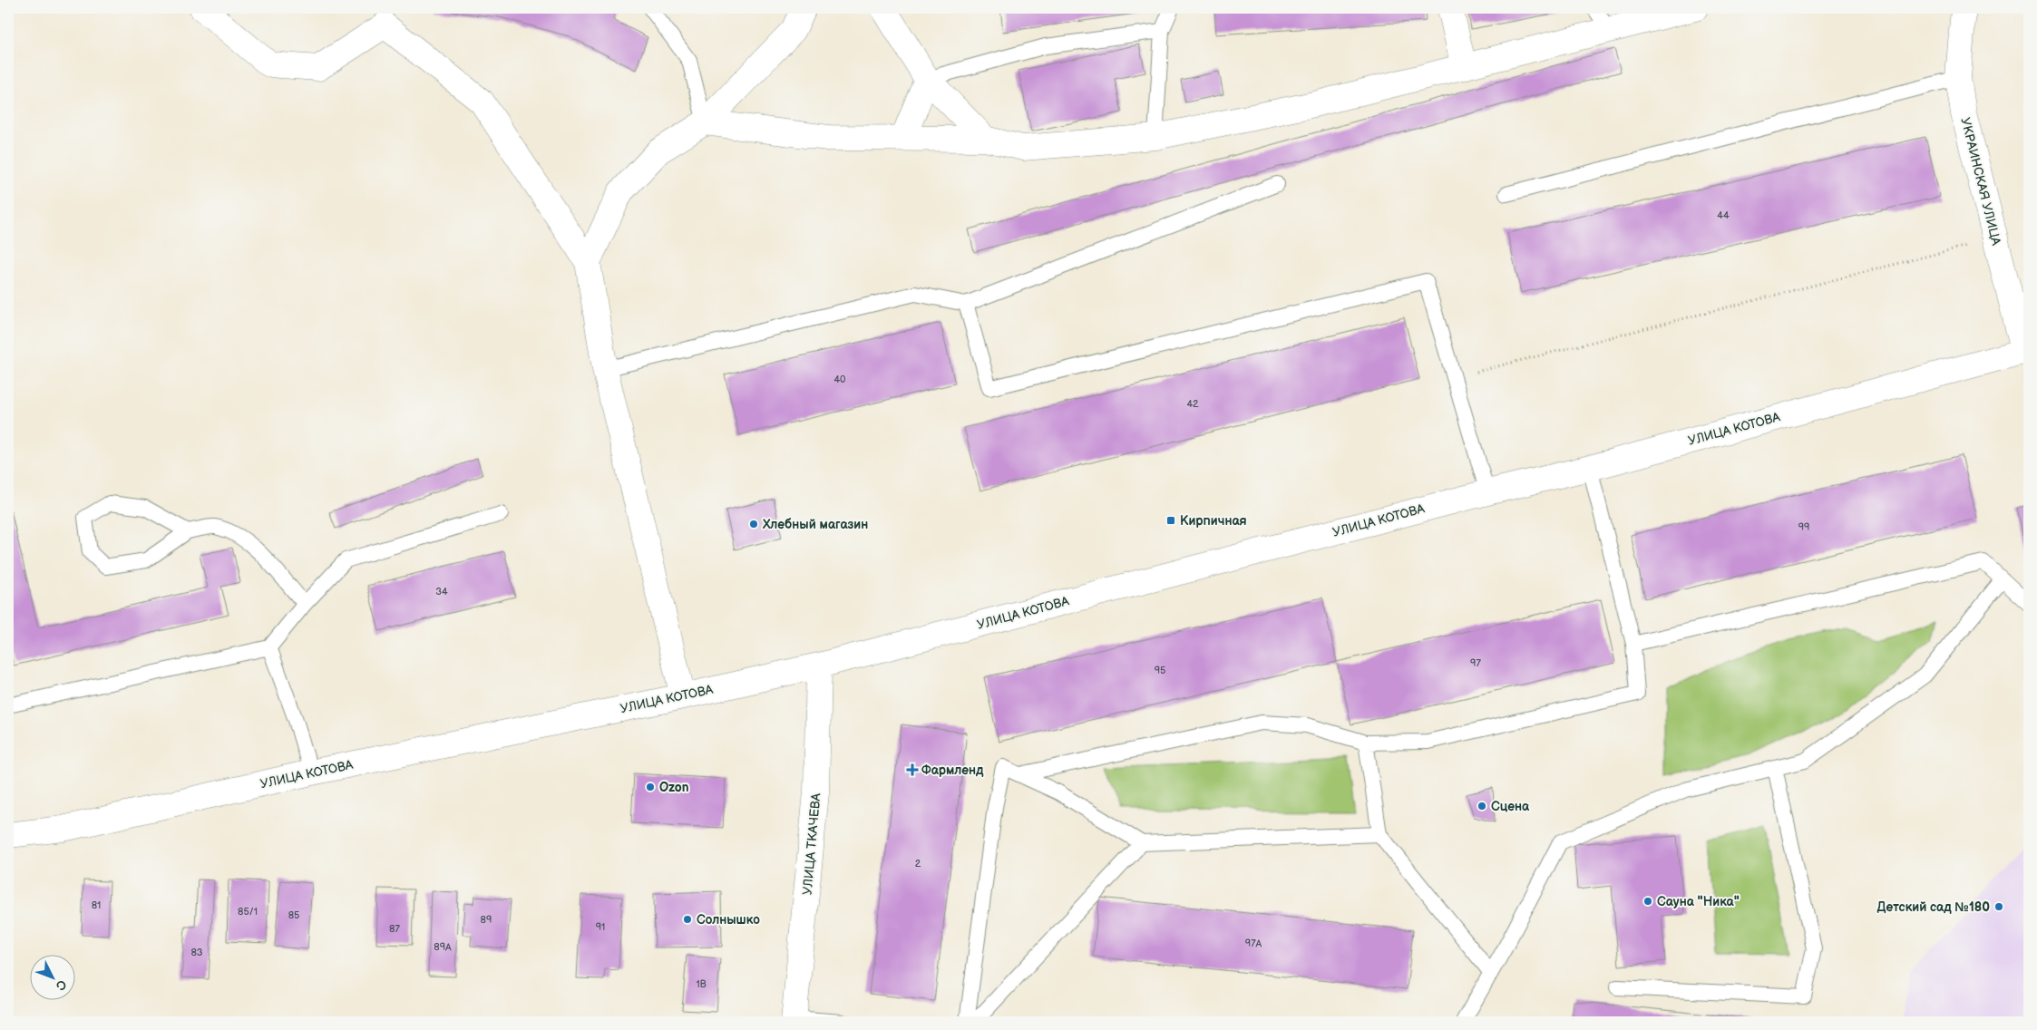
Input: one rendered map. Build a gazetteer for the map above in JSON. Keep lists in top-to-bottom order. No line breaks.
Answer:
{"streets":{"street":["УКРАИНСКАЯ УЛИЦА","УЛИЦА КОТОВА","УЛИЦА ТКАЧЕВА"]},"crossings":[["УКРАИНСКАЯ УЛИЦА","УЛИЦА КОТОВА"],["УЛИЦА КОТОВА","УЛИЦА ТКАЧЕВА"]],"places":{"transit":["Кирпичная"],"other":["Хлебный магазин","Ozon","Сцена","Сауна \"Ника\"","Детский сад №180","Солнышко"],"health":["Фармленд"]},"house_numbers":["44","40","42","99","34","97","95","2","81","85/1","85","89","91","87","97А","89А","83","1В"],"north":"bottom right"}
